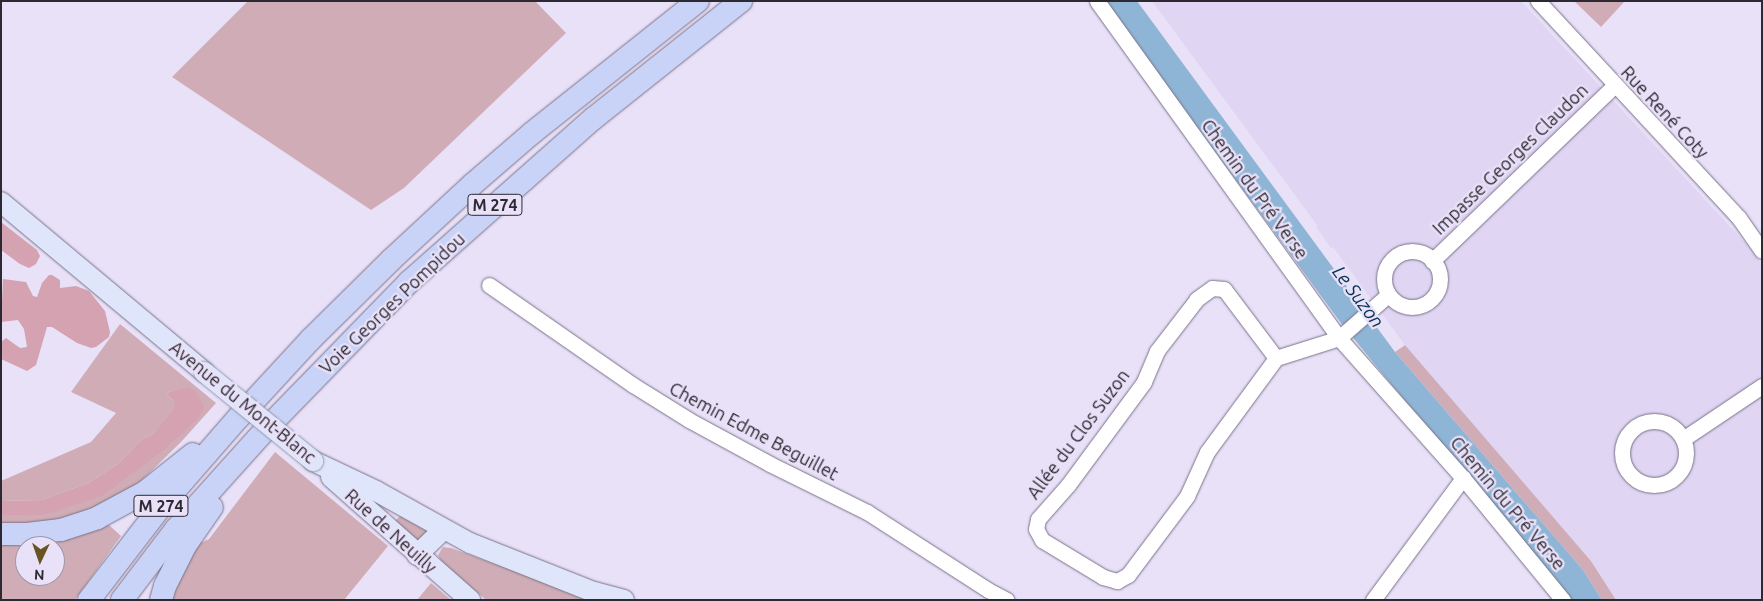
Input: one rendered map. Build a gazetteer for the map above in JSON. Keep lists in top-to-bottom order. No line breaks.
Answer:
{"streets":{"highway":["M 274","Voie Georges Pompidou"],"main road":["Avenue du Mont-Blanc","Rue de Neuilly"],"street":["Rue René Coty","Impasse Georges Claudon","Chemin du Pré Verse","Chemin Edme Beguillet","Allée du Clos Suzon"]},"crossings":[["Rue René Coty","Impasse Georges Claudon"],["Avenue du Mont-Blanc","Rue de Neuilly"]],"water":["Le Suzon"],"north":"bottom"}
